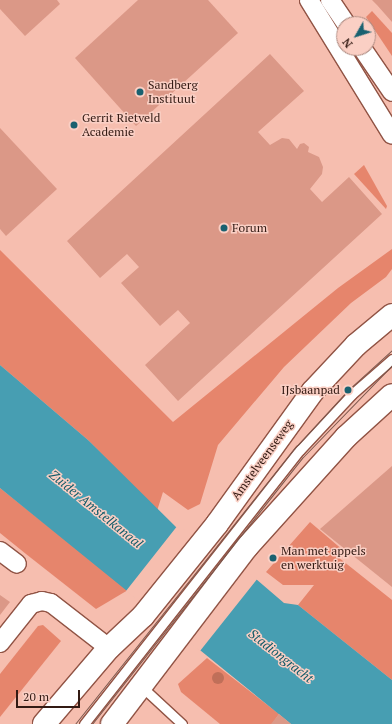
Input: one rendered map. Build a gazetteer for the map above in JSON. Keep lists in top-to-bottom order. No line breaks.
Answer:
{"streets":{"main road":["Amstelveenseweg"]},"water":["Zuider Amstelkanaal","Stadiongracht"],"places":["Sandberg Instituut","Gerrit Rietveld Academie","Forum","IJsbaanpad","Man met appels en werktuig"],"scale_bar":"20 m","north":"bottom left"}
